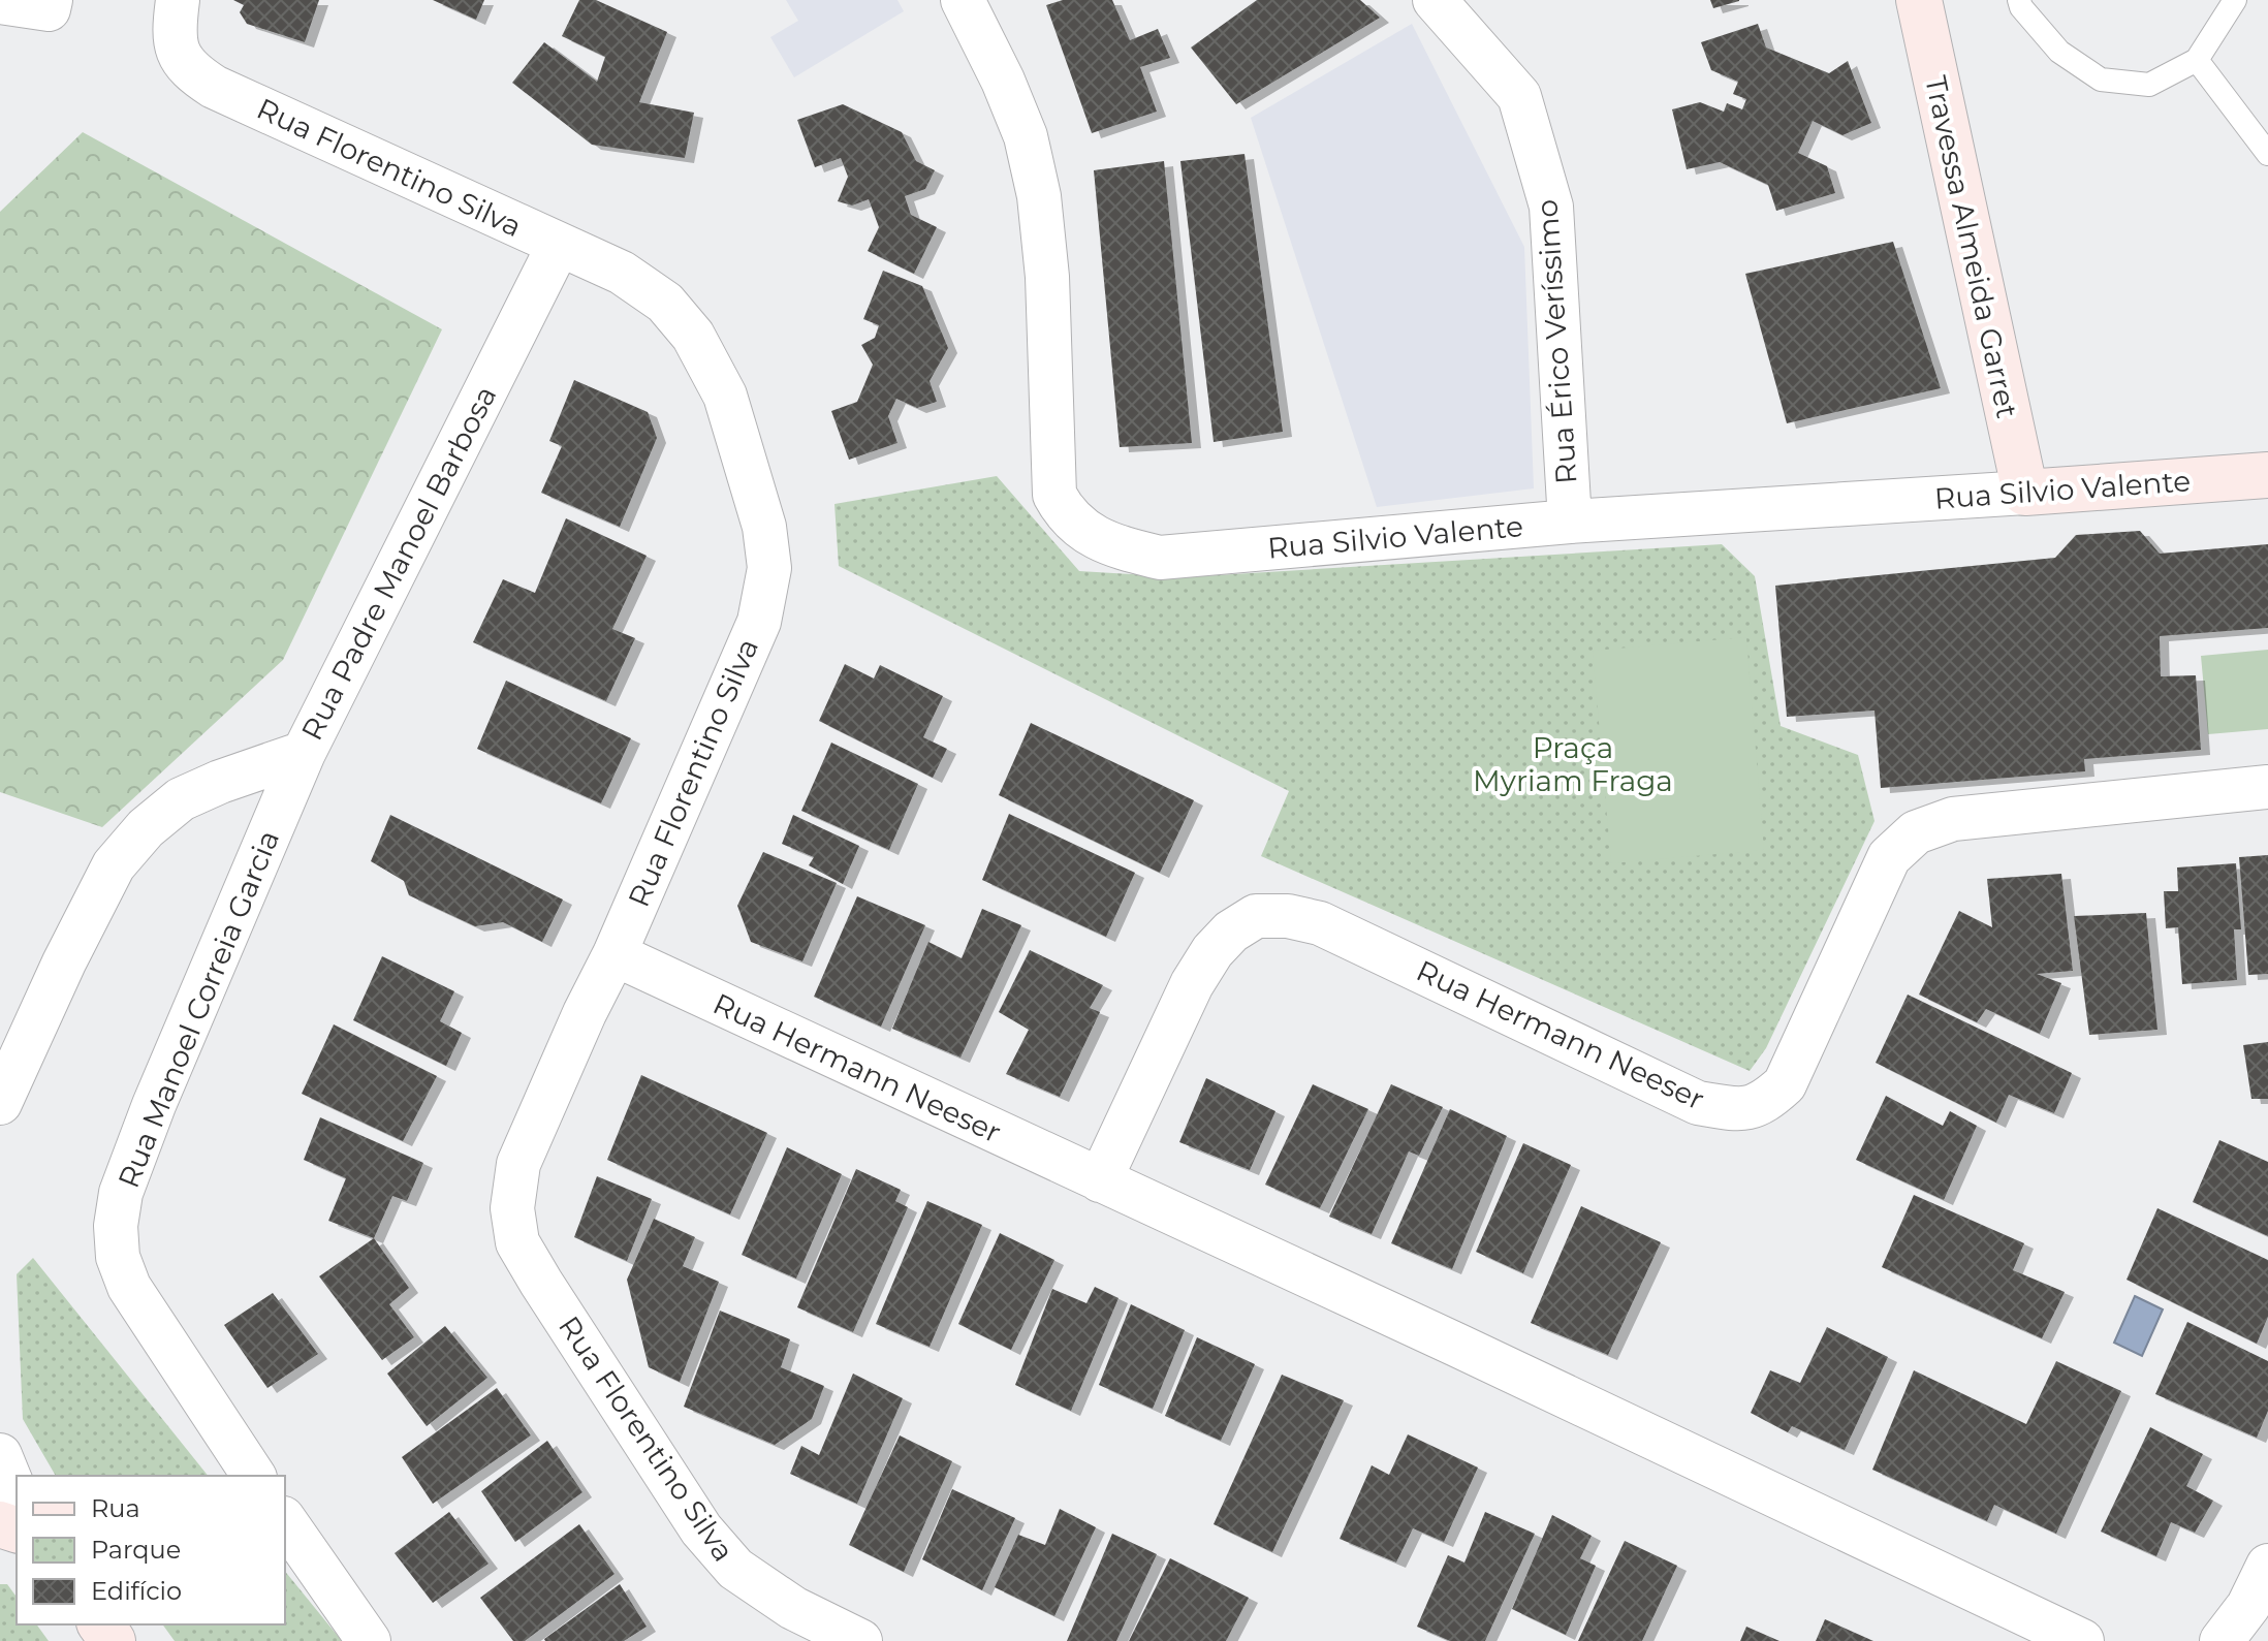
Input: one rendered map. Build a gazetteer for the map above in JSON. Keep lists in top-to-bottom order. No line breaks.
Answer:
{"streets":{"street":["Rua Florentino Silva","Travessa Almeida Garret","Rua Érico Veríssimo","Rua Silvio Valente","Rua Padre Manoel Barbosa","Rua Manoel Correia Garcia","Rua Hermann Neeser"]},"crossings":[["Rua Florentino Silva","Rua Padre Manoel Barbosa"],["Rua Florentino Silva","Rua Hermann Neeser"],["Travessa Almeida Garret","Rua Silvio Valente"],["Rua Érico Veríssimo","Rua Silvio Valente"],["Rua Padre Manoel Barbosa","Rua Manoel Correia Garcia"]],"parks":["Praça Myriam Fraga"],"legend":["Rua","Parque","Edifício"]}
